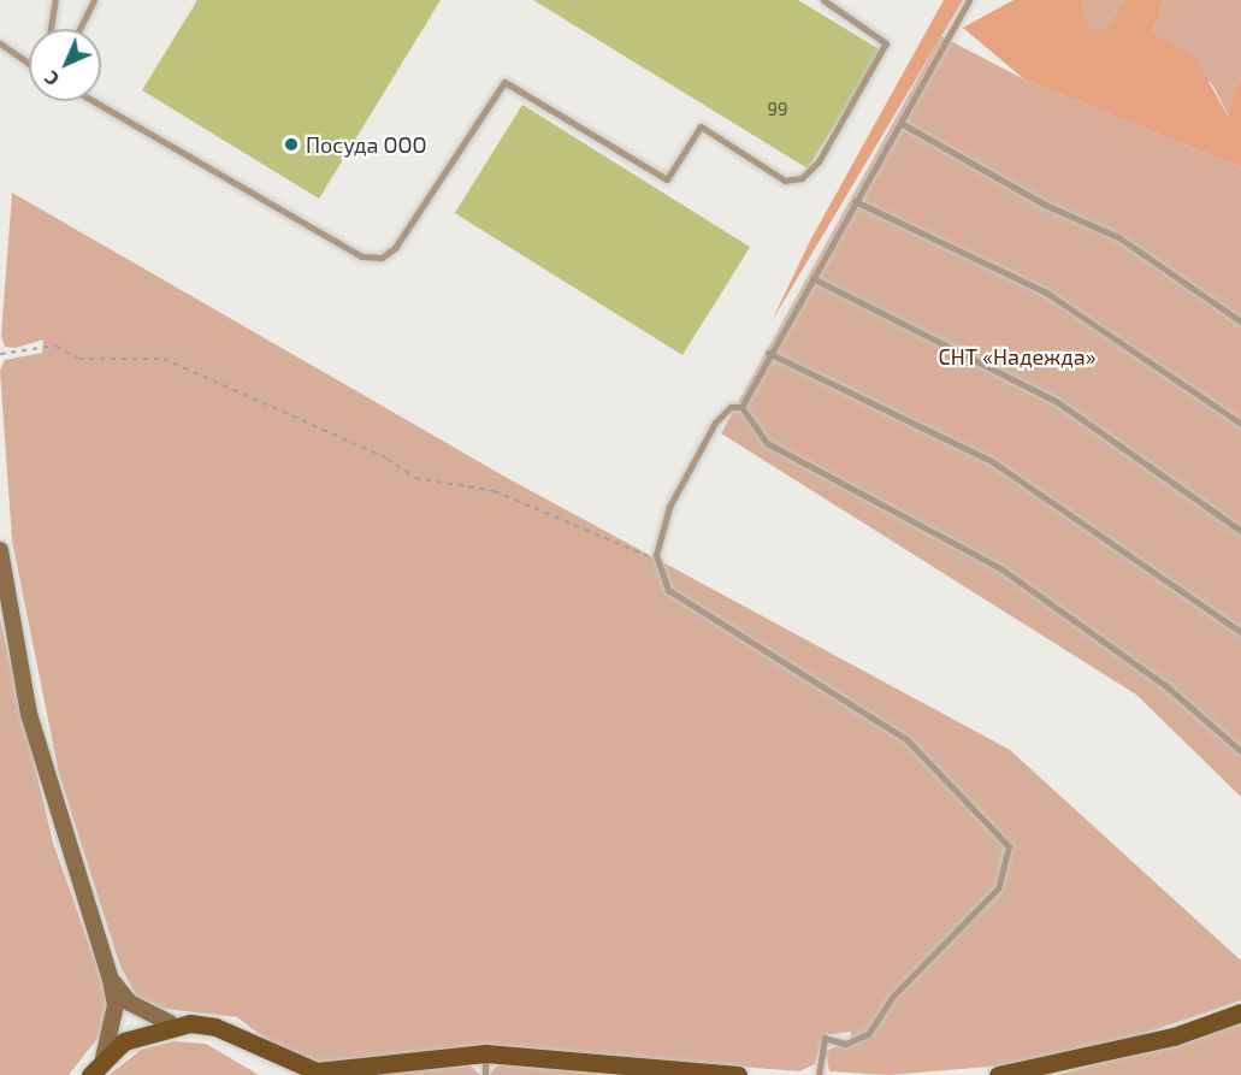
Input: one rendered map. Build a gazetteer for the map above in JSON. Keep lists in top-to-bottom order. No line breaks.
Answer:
{"parks":["СНТ «Надежда»"],"places":["Посуда ООО"],"house_numbers":["99"],"north":"bottom left"}
